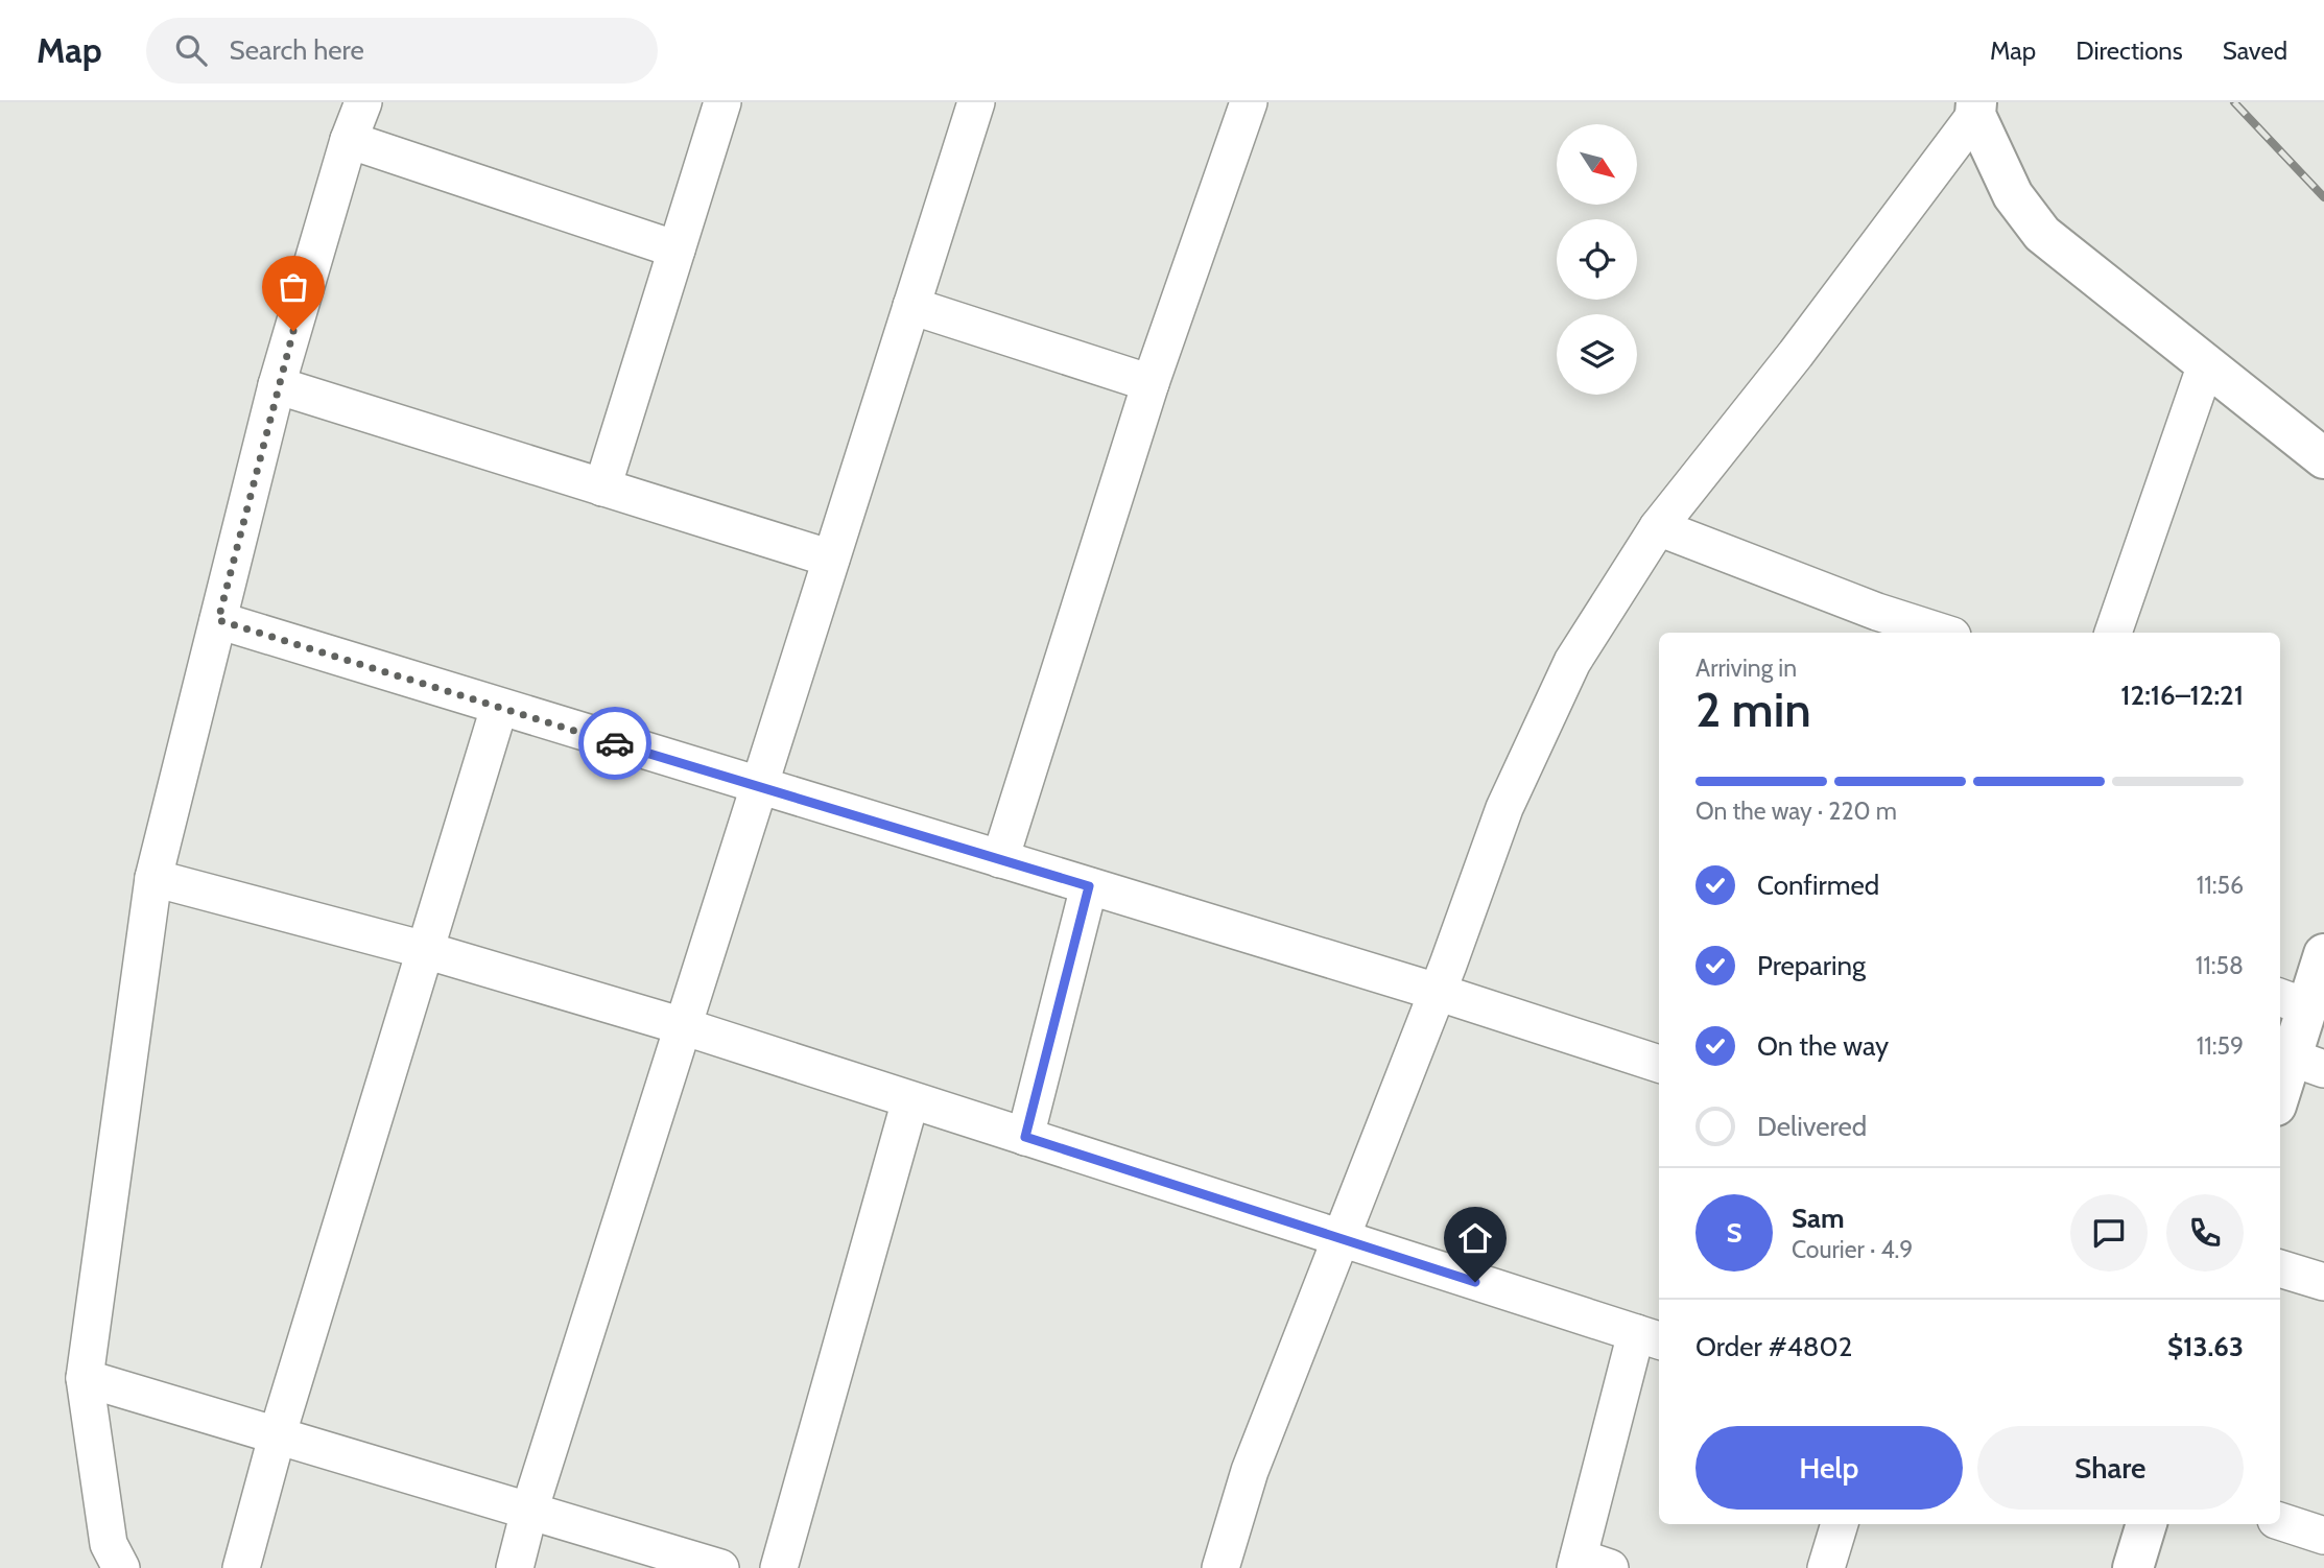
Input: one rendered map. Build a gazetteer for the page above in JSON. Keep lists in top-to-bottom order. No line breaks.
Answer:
{"north":"bottom right","page":{"header":"Map","search":"Search here","nav":["Map","Directions","Saved"],"heading":["2 min","Arriving in","12:16–12:21"],"panel":["Sam","Courier · 4.9","Order #4802","$13.63"],"bar":"On the way · 220 m","list":[["Confirmed","11:56"],["Preparing","11:58"],["On the way","11:59"],"Delivered"],"round":"S","buttons":["Help","Share"]}}
